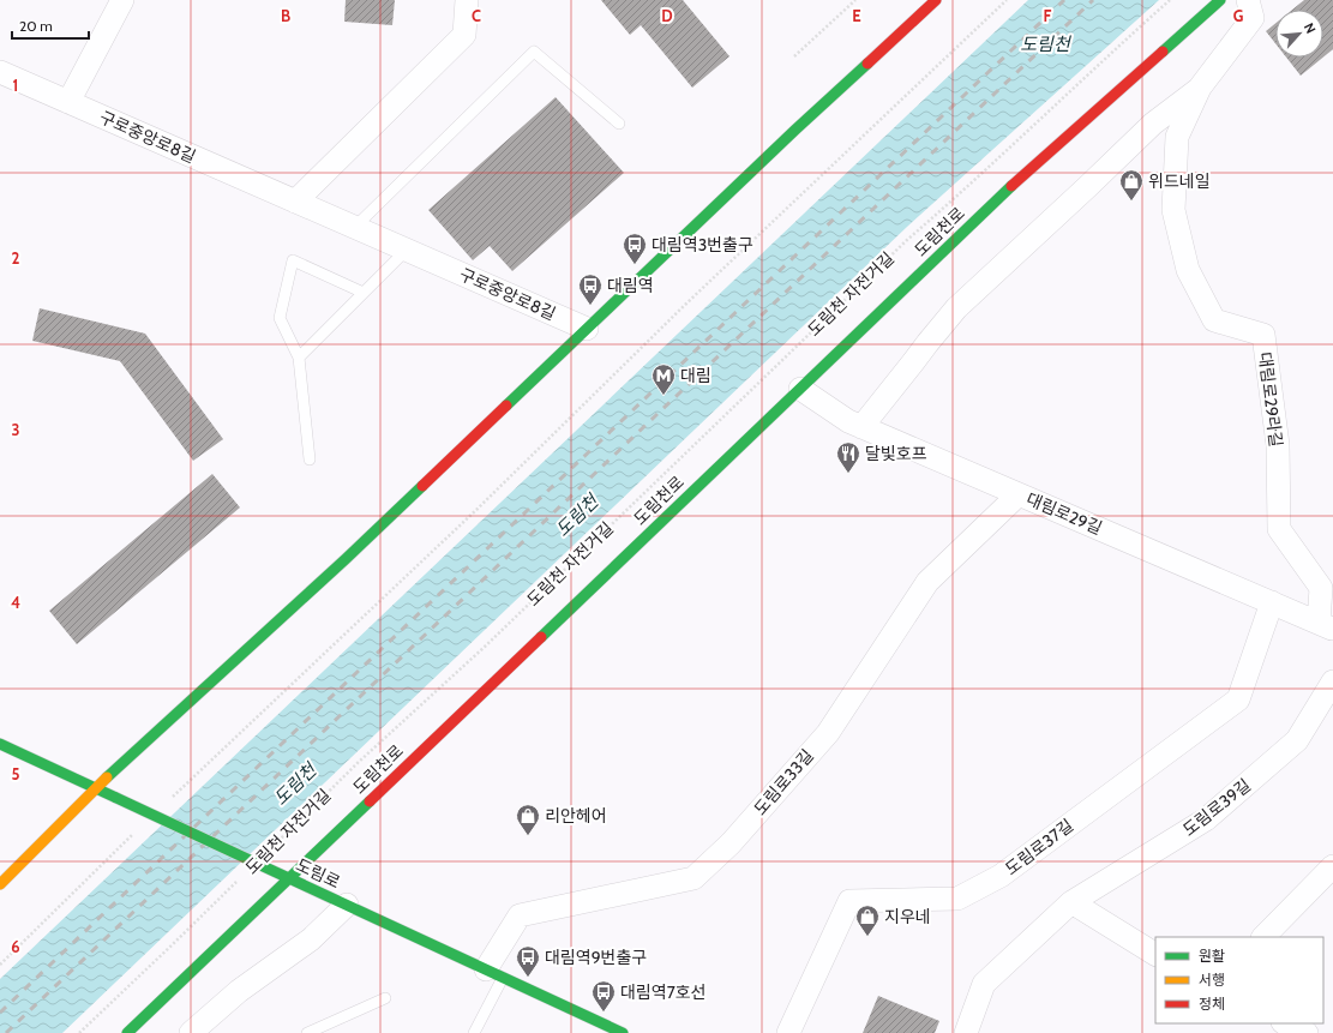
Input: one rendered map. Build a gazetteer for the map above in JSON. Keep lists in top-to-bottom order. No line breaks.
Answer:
{"streets":{"main road":["도림천로","도림로"],"street":["구로중앙로8길","대림로29라길","대림로29길","도림로33길","도림로39길","도림로37길"],"path":["도림천 자전거길"]},"crossings":[["도림천로","대림로29길"],["도림천로","도림로"],["대림로29라길","대림로29길"],["대림로29길","도림로33길"],["대림로29길","도림로37길"],["도림로33길","도림로"]],"water":["도림천"],"places":{"shop":["위드네일","리안헤어","지우네"],"bus stop":["대림역3번출구","대림역","대림역9번출구","대림역7호선"],"metro station":["대림"],"restaurant":["달빛호프"]},"legend":["원활","서행","정체"],"scale_bar":"20 m","north":"top right","grid":{"columns":["B","C","D","E","F","G"],"rows":["1","2","3","4","5","6"]}}
